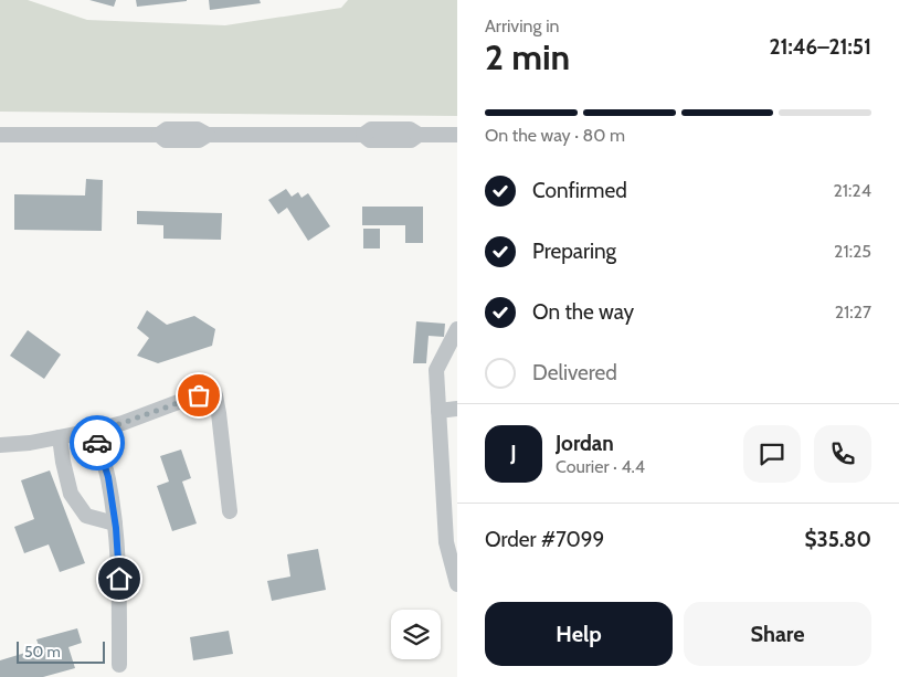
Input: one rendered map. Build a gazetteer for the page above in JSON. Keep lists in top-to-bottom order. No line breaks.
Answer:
{"scale_bar":"50 m","page":{"heading":["2 min","Arriving in","21:46–21:51"],"panel":["Jordan","Courier · 4.4","Order #7099","$35.80"],"bar":"On the way · 80 m","list":[["Confirmed","21:24"],["Preparing","21:25"],["On the way","21:27"],"Delivered"],"round":"J","buttons":["Help","Share"],"scale":"50 m"}}
